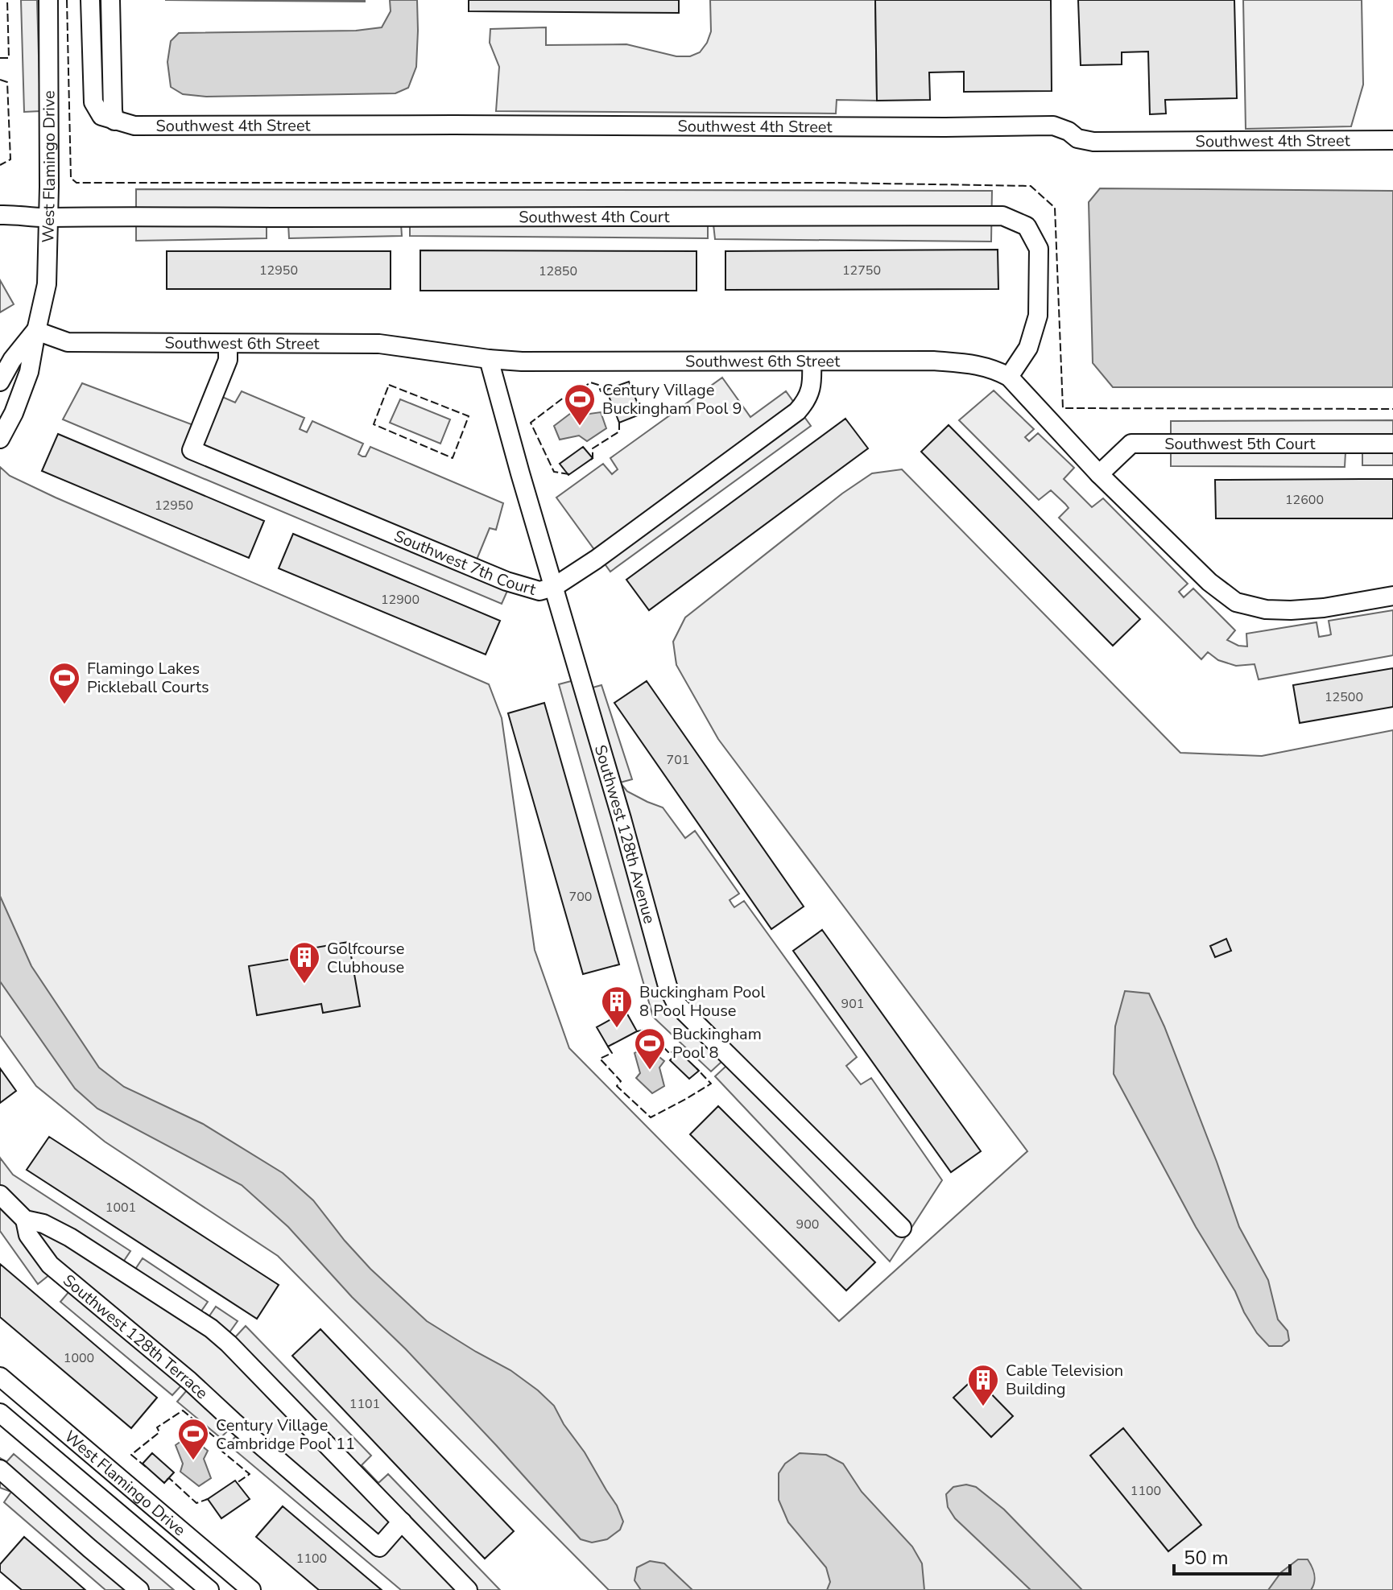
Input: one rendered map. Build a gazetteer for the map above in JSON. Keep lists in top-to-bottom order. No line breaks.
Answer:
{"streets":{"street":["Southwest 4th Street","West Flamingo Drive","Southwest 4th Court","Southwest 6th Street","Southwest 5th Court","Southwest 7th Court","Southwest 128th Avenue","Southwest 128th Terrace"]},"crossings":[["West Flamingo Drive","Southwest 4th Court"],["West Flamingo Drive","Southwest 6th Street"],["Southwest 4th Court","Southwest 6th Street"],["Southwest 6th Street","Southwest 5th Court"],["Southwest 6th Street","Southwest 7th Court"],["Southwest 6th Street","Southwest 128th Avenue"],["Southwest 7th Court","Southwest 128th Avenue"]],"places":{"sports":["Century Village Buckingham Pool 9","Flamingo Lakes Pickleball Courts","Buckingham Pool 8","Century Village Cambridge Pool 11"],"building":["Golfcourse Clubhouse","Buckingham Pool 8 Pool House","Cable Television Building"]},"house_numbers":["12950","12750","12850","12600","12950","12900","12500","701","700","901","1001","900","1000","1101","1100","1100"],"scale_bar":"50 m"}
